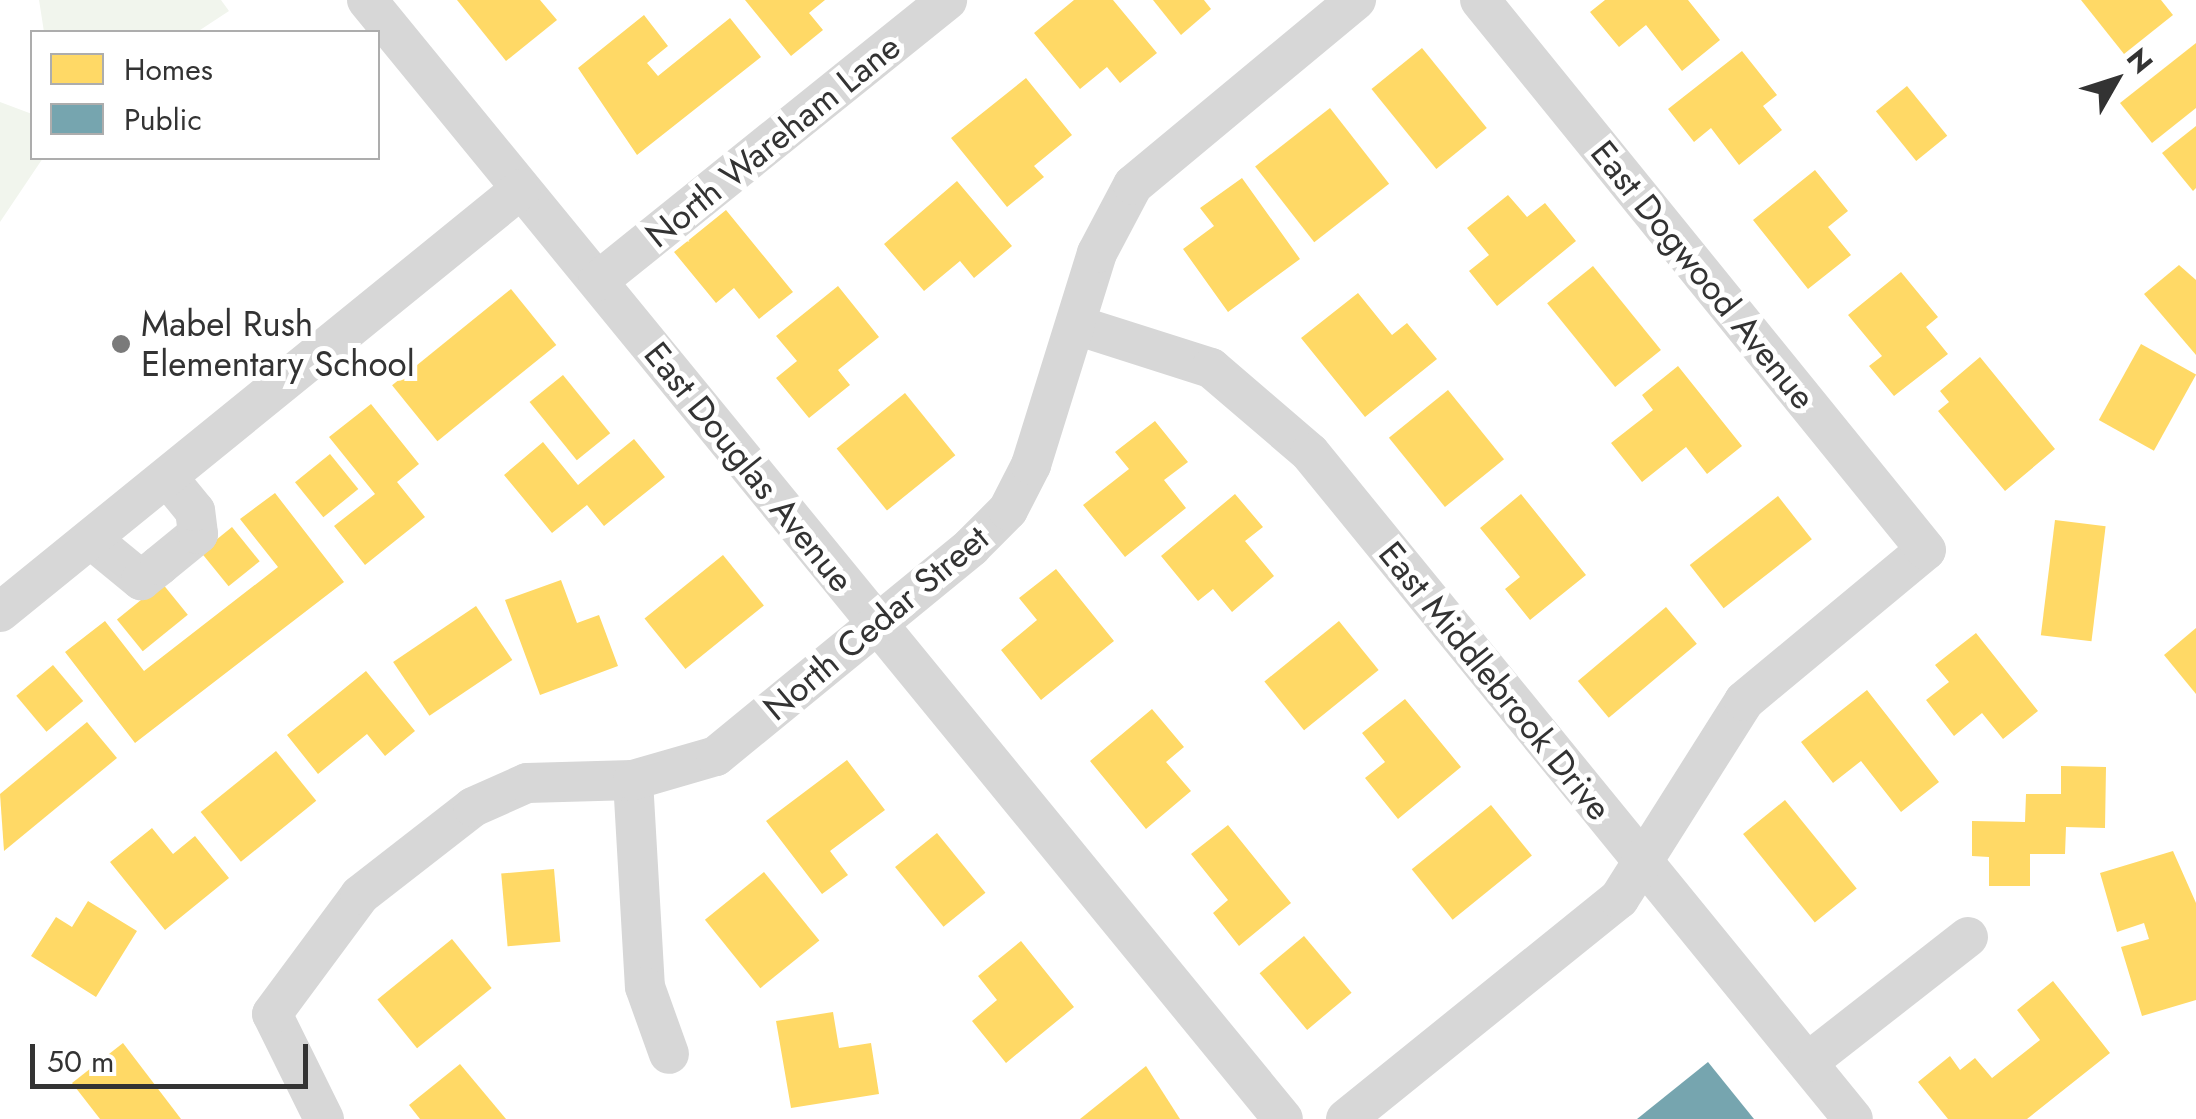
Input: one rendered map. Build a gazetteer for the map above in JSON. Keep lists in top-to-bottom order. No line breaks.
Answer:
{"streets":{"street":["North Wareham Lane","East Dogwood Avenue","East Douglas Avenue","North Cedar Street","East Middlebrook Drive"]},"crossings":[["North Wareham Lane","East Douglas Avenue"],["East Dogwood Avenue","East Middlebrook Drive"],["East Douglas Avenue","North Cedar Street"],["North Cedar Street","East Middlebrook Drive"]],"places":["Mabel Rush Elementary School"],"legend":["Homes","Public"],"scale_bar":"50 m","north":"top right"}
